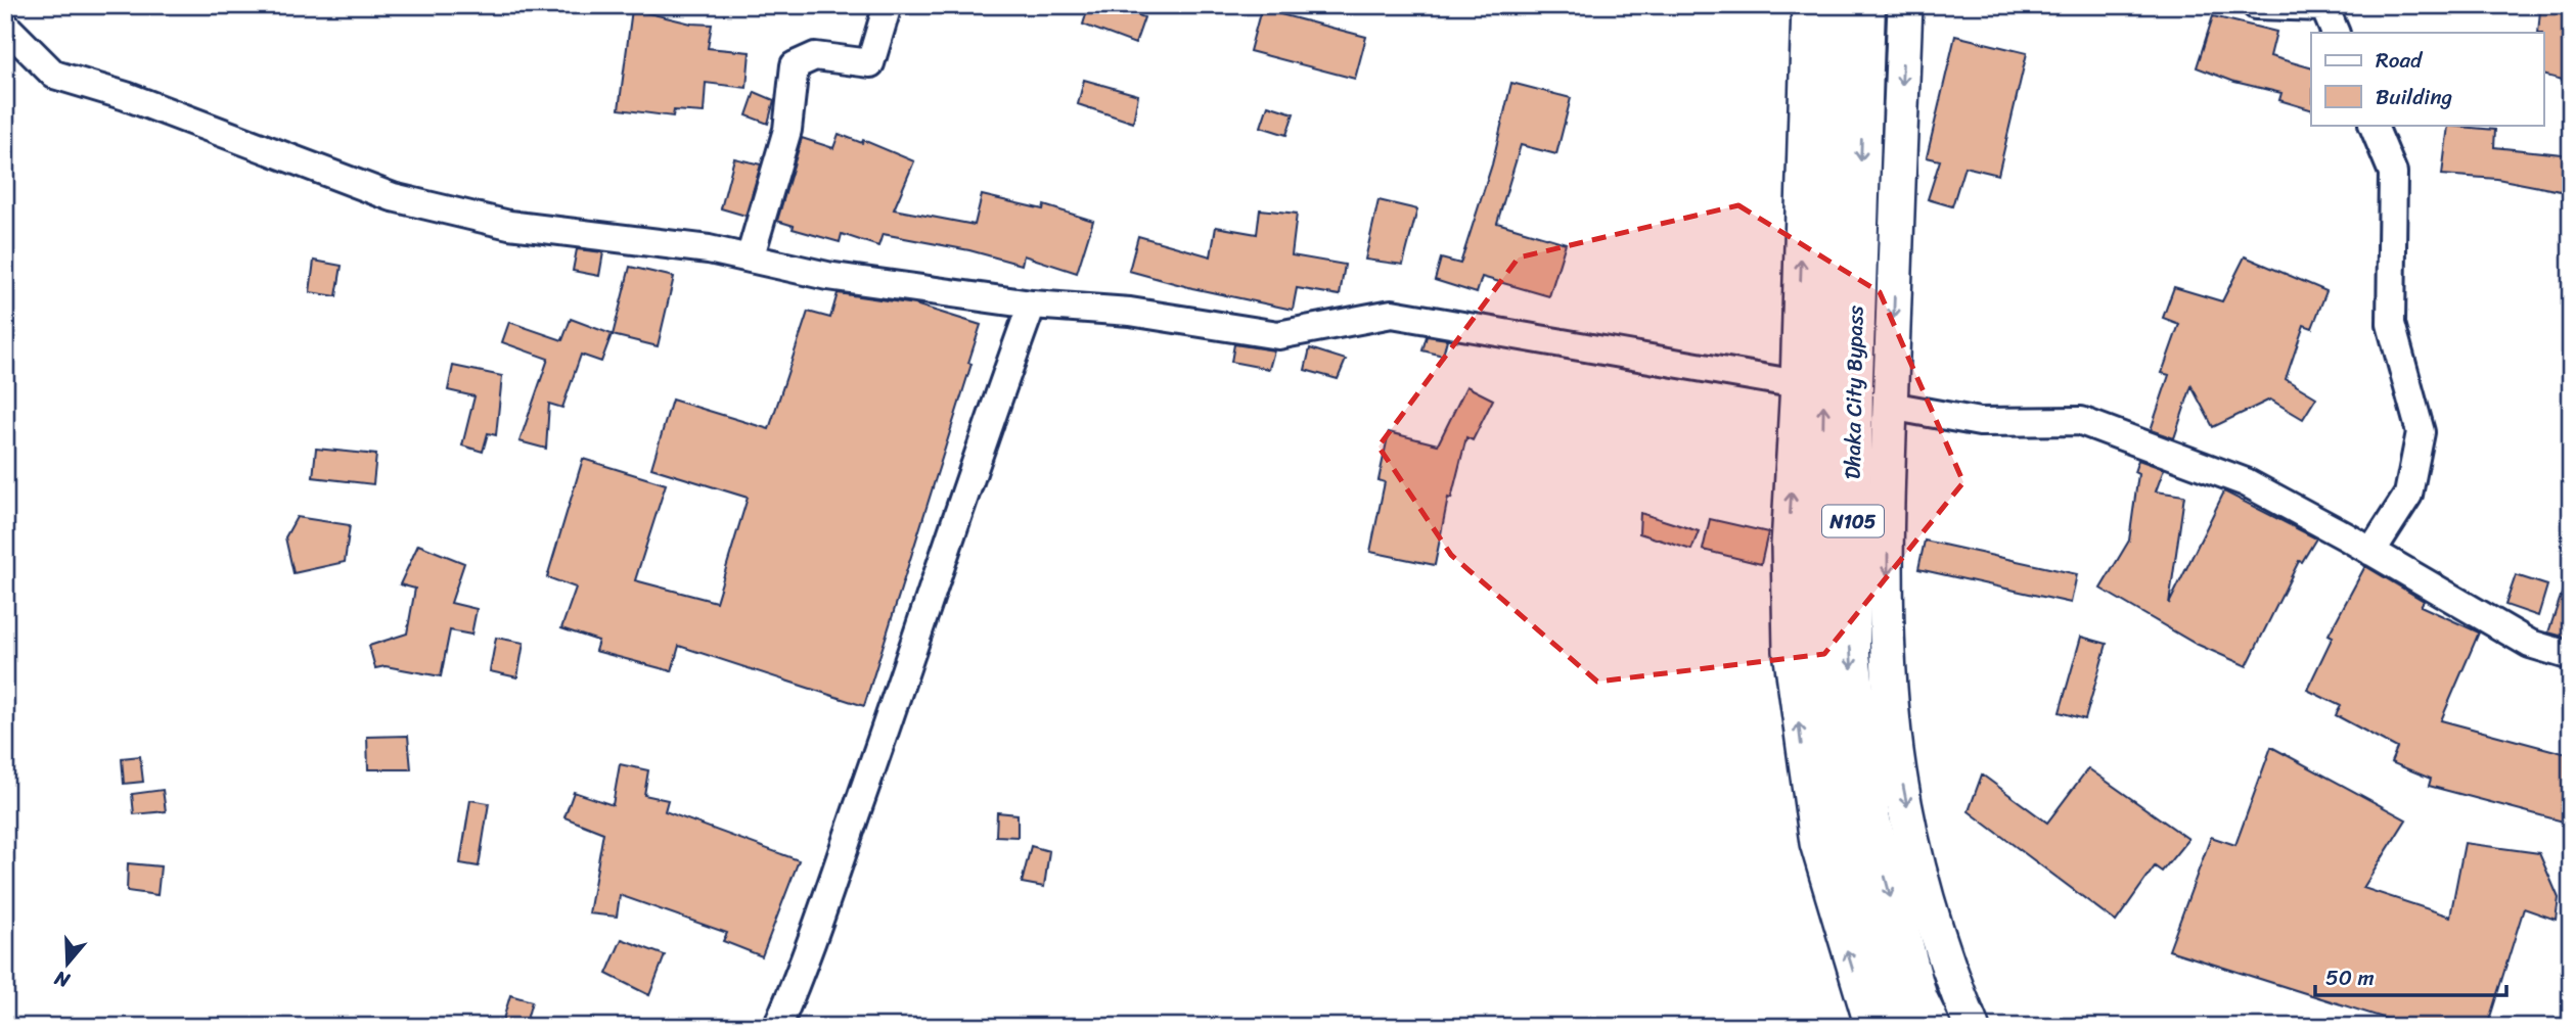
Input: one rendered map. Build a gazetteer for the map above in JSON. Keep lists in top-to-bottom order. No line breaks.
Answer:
{"streets":{"highway":["Dhaka City Bypass","N105"]},"legend":["Road","Building"],"scale_bar":"50 m","north":"bottom"}
